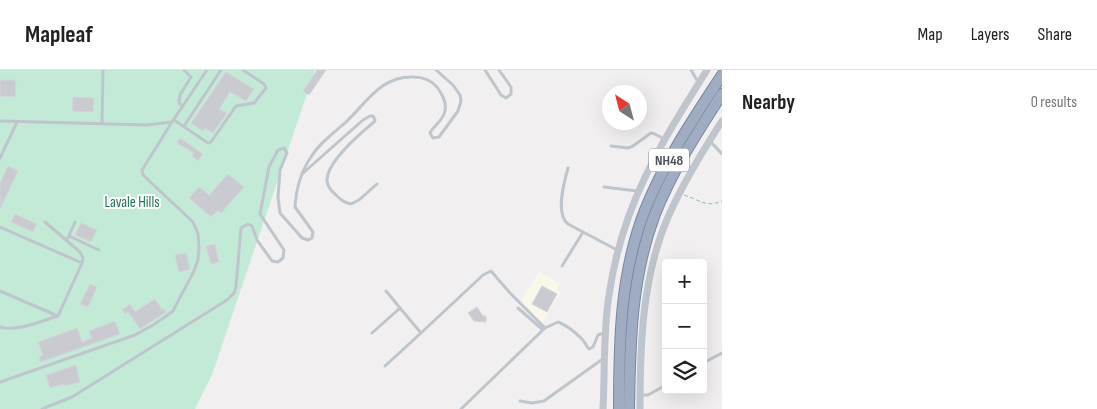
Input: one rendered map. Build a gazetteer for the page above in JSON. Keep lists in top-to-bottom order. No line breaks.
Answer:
{"streets":{"highway":["NH48"]},"parks":["Lavale Hills"],"north":"top left","page":{"header":"Mapleaf","nav":["Map","Layers","Share"],"heading":["Nearby","0 results"],"map_buttons":["+","−"]}}
